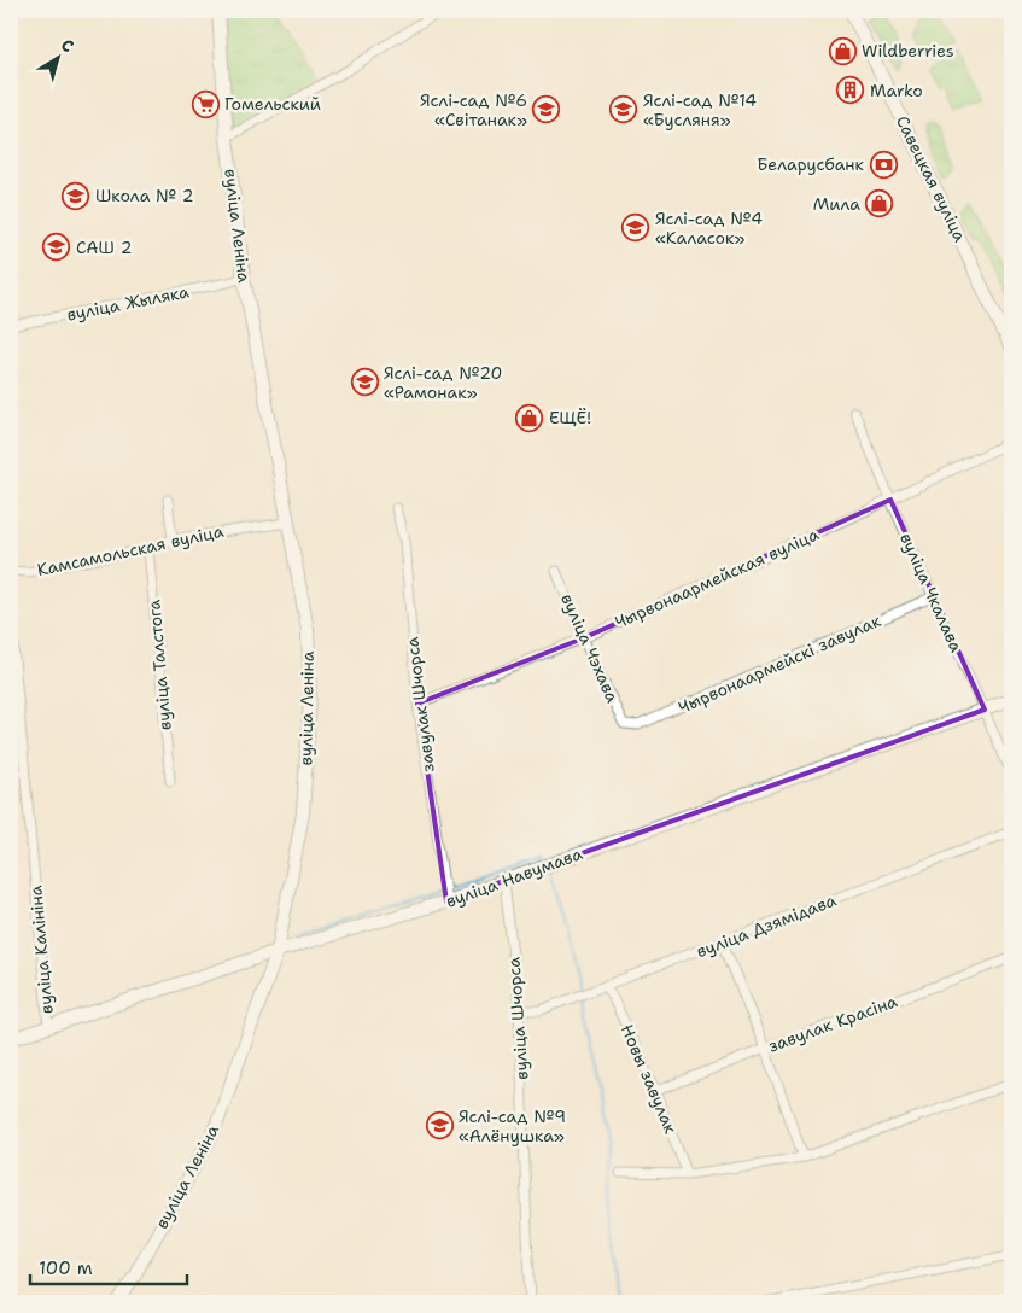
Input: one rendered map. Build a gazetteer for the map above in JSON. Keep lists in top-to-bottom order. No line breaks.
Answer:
{"streets":{"street":["Савецкая вуліца","вуліца Леніна","вуліца Жыляка","Камсамольская вуліца","Чырвонаармейская вуліца","вуліца Чкалава","вуліца Чэхава","Чырвонаармейскі завулак","вуліца Талстога","завулак Шчорса","вуліца Навумава","вуліца Дзямідава","вуліца Калініна","вуліца Шчорса","завулак Красіна","Новы завулак"]},"crossings":[["вуліца Леніна","вуліца Жыляка"],["вуліца Леніна","Камсамольская вуліца"],["вуліца Леніна","вуліца Навумава"],["Камсамольская вуліца","вуліца Талстога"],["Чырвонаармейская вуліца","вуліца Чкалава"],["Чырвонаармейская вуліца","вуліца Чэхава"],["Чырвонаармейская вуліца","завулак Шчорса"],["вуліца Чкалава","Чырвонаармейскі завулак"],["вуліца Чкалава","вуліца Навумава"],["вуліца Чэхава","Чырвонаармейскі завулак"],["завулак Шчорса","вуліца Навумава"],["вуліца Навумава","вуліца Калініна"],["вуліца Навумава","вуліца Шчорса"],["вуліца Дзямідава","вуліца Шчорса"],["вуліца Дзямідава","Новы завулак"],["завулак Красіна","Новы завулак"]],"places":{"shop":["Wildberries","Мила","ЕЩЁ!"],"building":["Marko"],"supermarket":["Гомельский"],"school or university":["Яслі-сад №6 «Світанак»","Яслі-сад №14 «Бусляня»","Школа № 2","Яслі-сад №4 «Каласок»","САШ 2","Яслі-сад №20 «Рамонак»","Яслі-сад №9 «Алёнушка»"],"bank":["Беларусбанк"]},"scale_bar":"100 m","north":"top right"}
